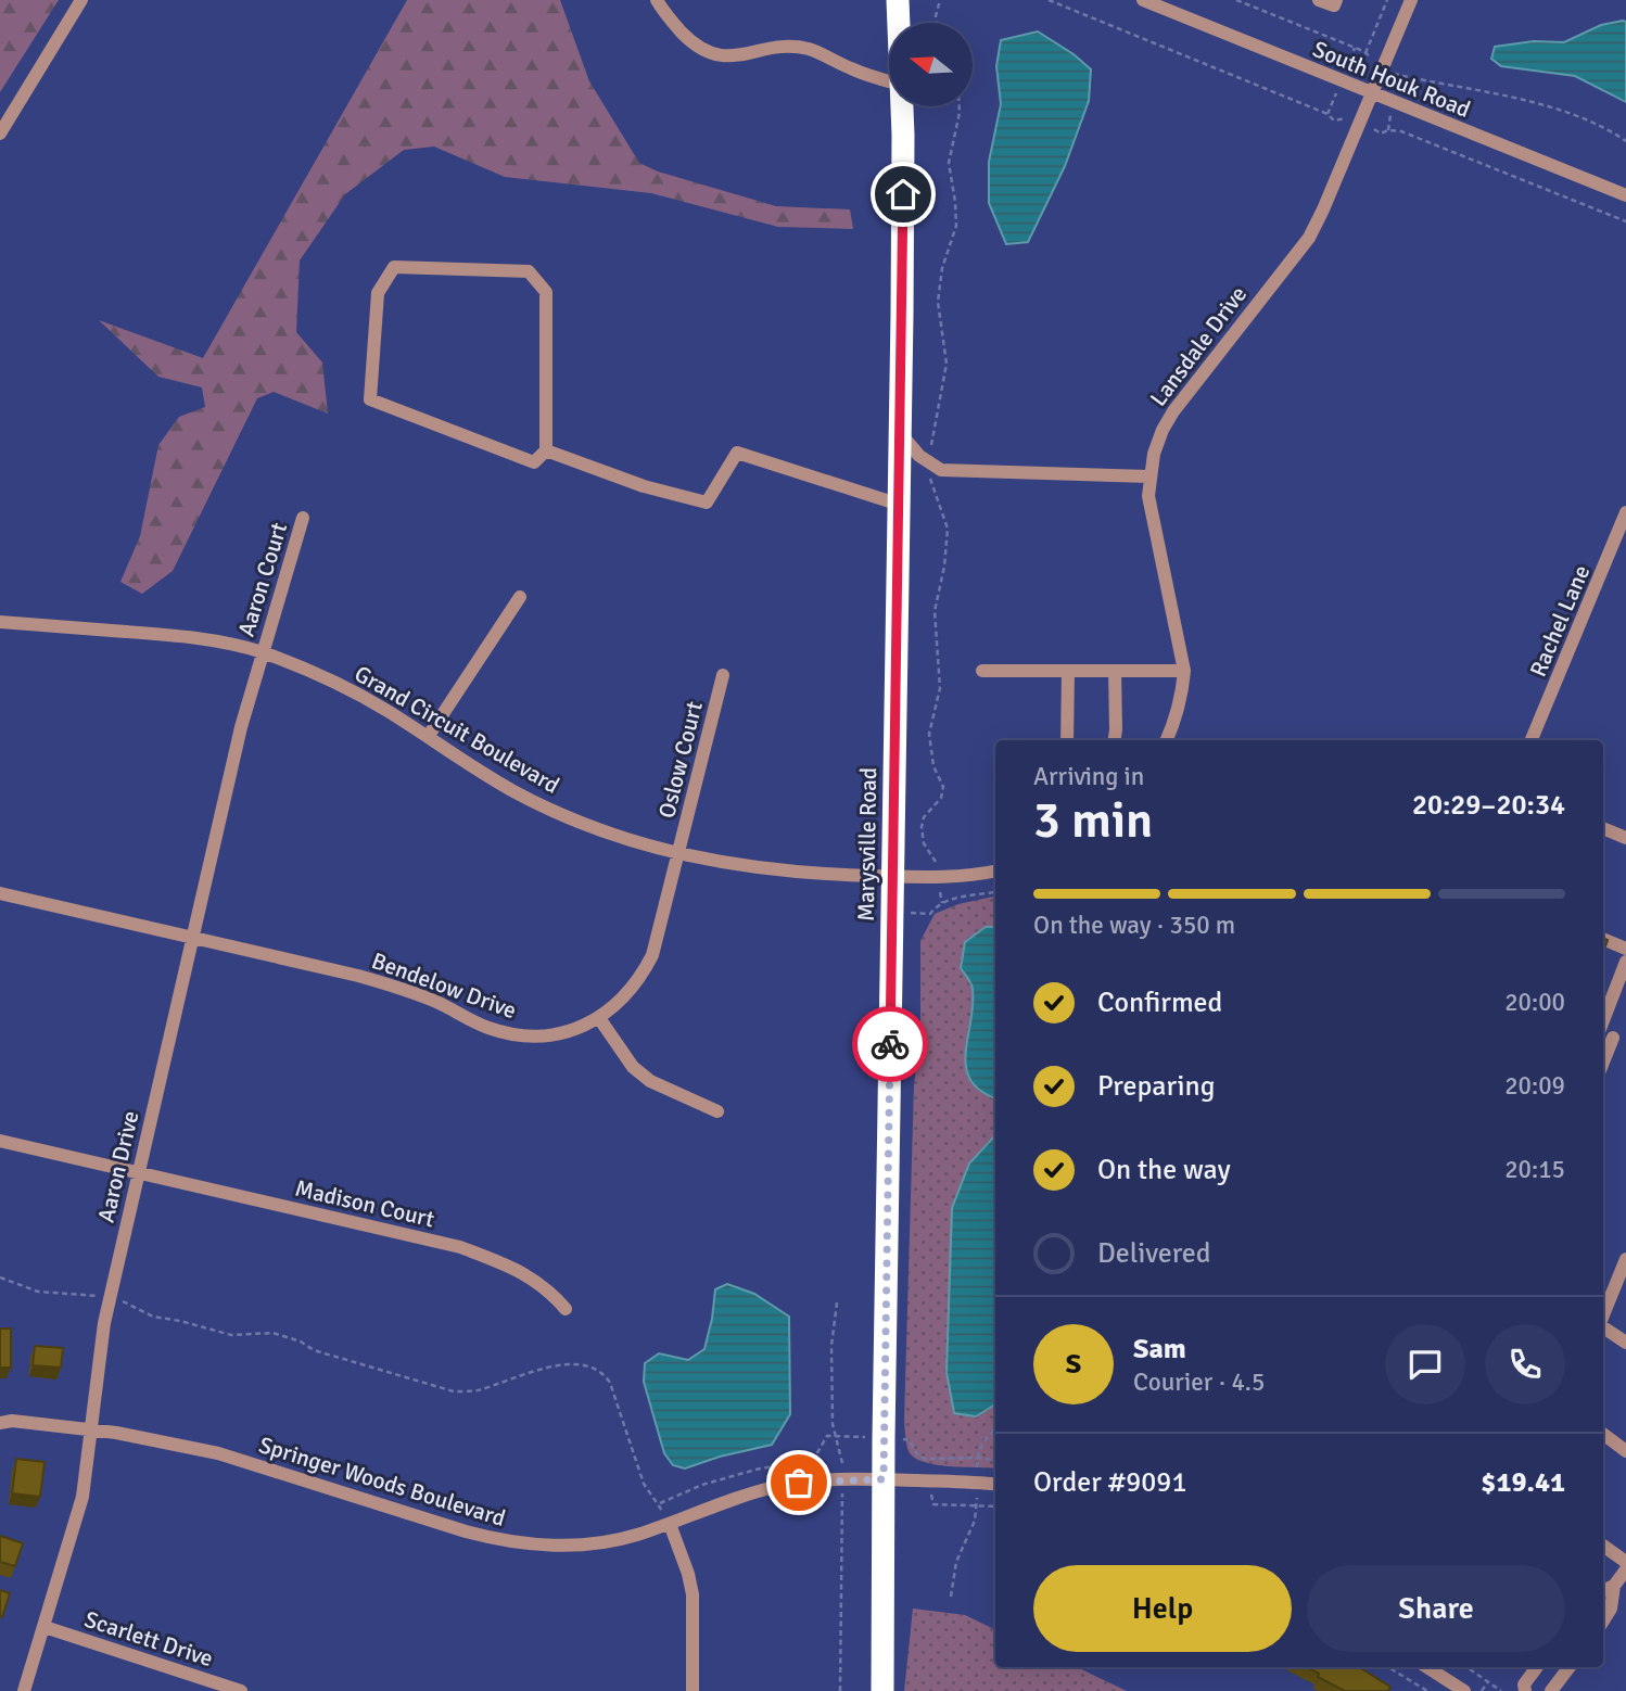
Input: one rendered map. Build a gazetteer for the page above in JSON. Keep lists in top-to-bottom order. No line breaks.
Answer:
{"streets":{"highway":["Marysville Road"],"street":["South Houk Road","Lansdale Drive","Aaron Court","Rachel Lane","Grand Circuit Boulevard","Oslow Court","Bendelow Drive","Aaron Drive","Madison Court","Springer Woods Boulevard","Scarlett Drive"]},"crossings":[["South Houk Road","Lansdale Drive"],["Aaron Court","Grand Circuit Boulevard"],["Aaron Court","Aaron Drive"],["Grand Circuit Boulevard","Oslow Court"],["Grand Circuit Boulevard","Marysville Road"],["Grand Circuit Boulevard","Bendelow Drive"],["Grand Circuit Boulevard","Aaron Drive"],["Oslow Court","Bendelow Drive"],["Marysville Road","Springer Woods Boulevard"],["Bendelow Drive","Aaron Drive"],["Aaron Drive","Madison Court"],["Aaron Drive","Springer Woods Boulevard"],["Aaron Drive","Scarlett Drive"]],"north":"left","page":{"heading":["3 min","Arriving in","20:29–20:34"],"panel":["Sam","Courier · 4.5","Order #9091","$19.41"],"bar":"On the way · 350 m","list":[["Confirmed","20:00"],["Preparing","20:09"],["On the way","20:15"],"Delivered"],"round":"S","buttons":["Help","Share"]}}
